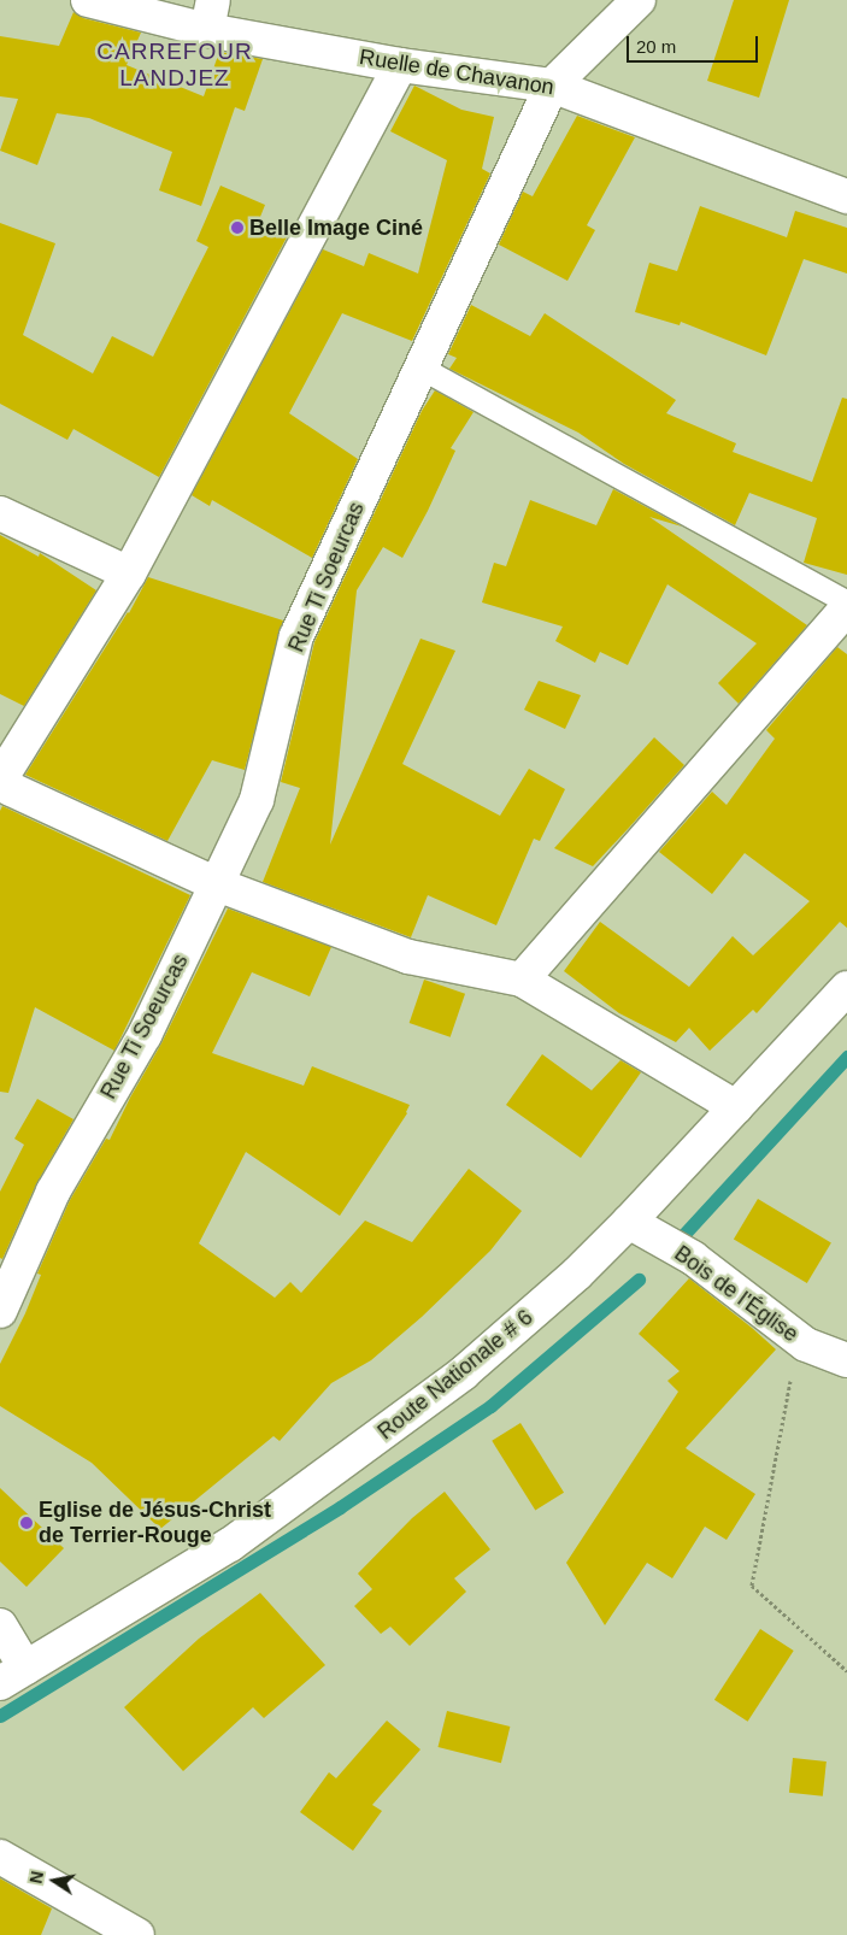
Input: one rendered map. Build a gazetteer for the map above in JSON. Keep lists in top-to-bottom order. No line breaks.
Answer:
{"streets":{"street":["Ruelle de Chavanon","Rue Ti Soeurcas","Bois de l'Église","Route Nationale # 6"]},"crossings":[["Ruelle de Chavanon","Rue Ti Soeurcas"],["Bois de l'Église","Route Nationale # 6"]],"districts":["CARREFOUR LANDJEZ"],"places":["Belle Image Ciné","Eglise de Jésus-Christ de Terrier-Rouge"],"scale_bar":"20 m","north":"left"}
